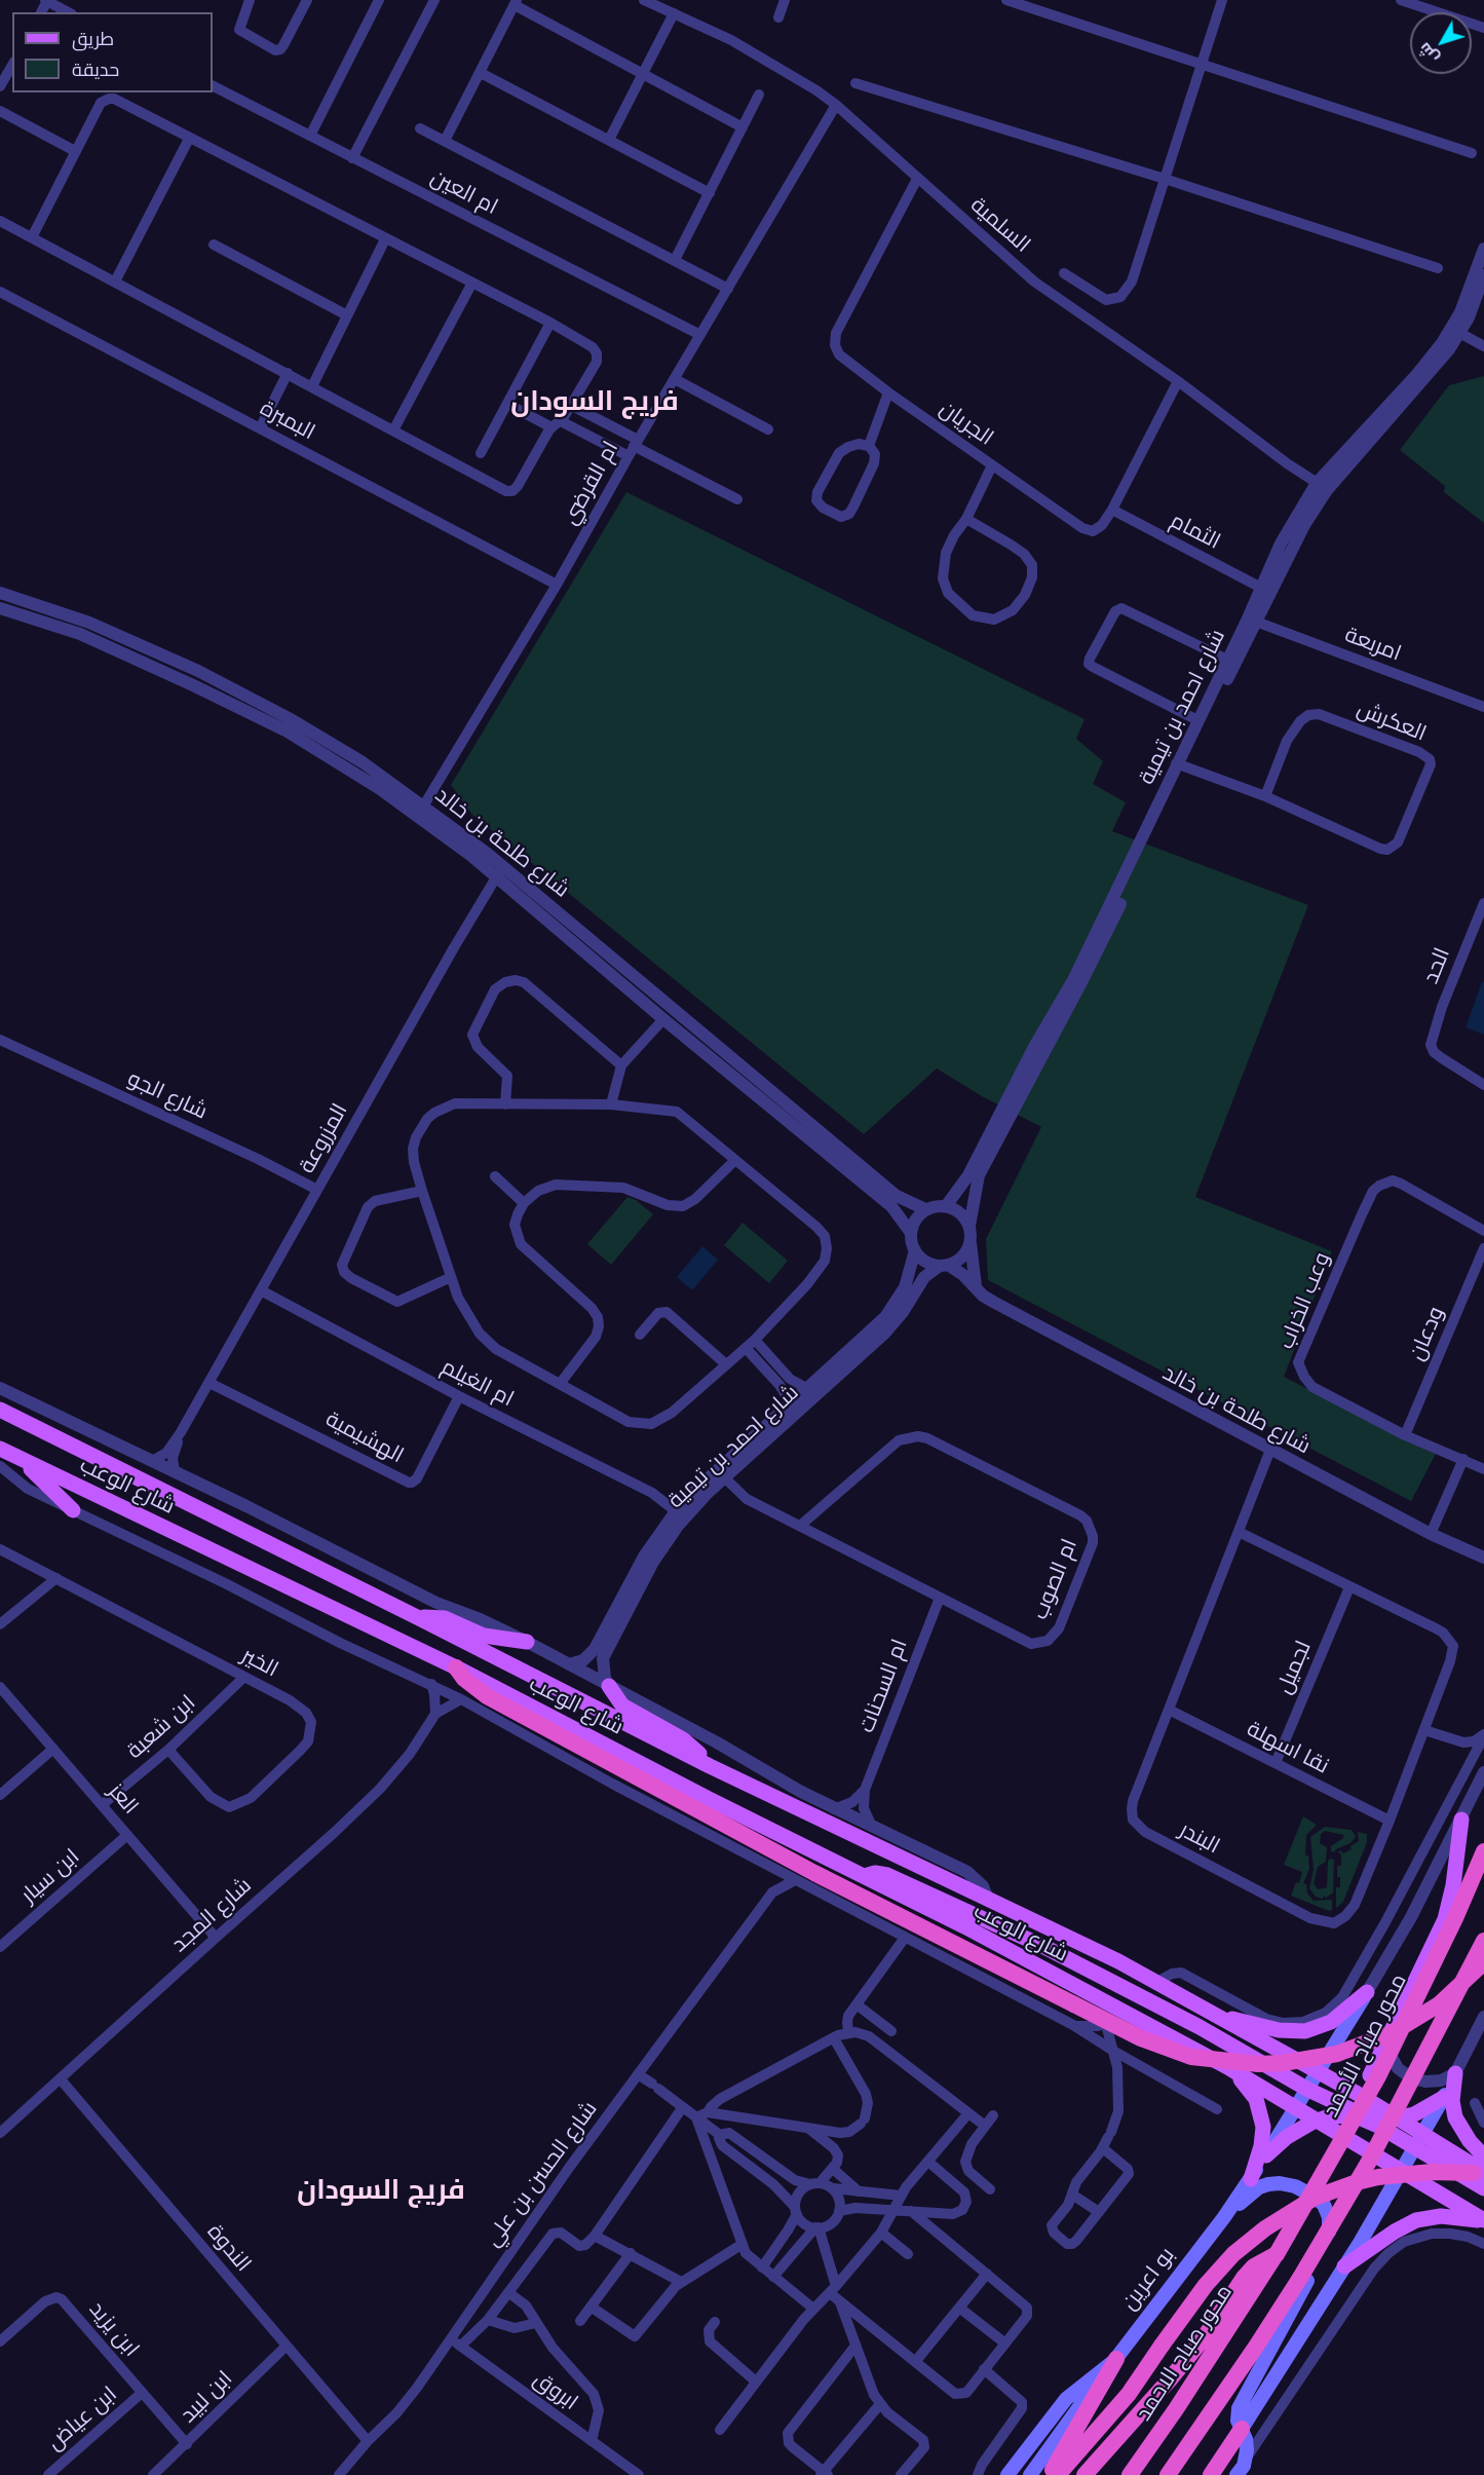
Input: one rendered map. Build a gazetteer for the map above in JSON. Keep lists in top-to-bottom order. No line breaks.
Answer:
{"streets":{"highway":["محور صباح الأحمد","محور صباح الاحمد"],"main road":["شارع الوعب","بو اعرين"],"street":["ام العين","السلمية","البمبرة","الجريان","ام القرضي","الثمام","امربعة","شارع احمد بن تيمية","العكرش","شارع طلحة بن خالد","الحد","شارع الجو","المزروعة","وعب الخراب","ودعان","ام الغيلم","الهشيمية","ام الصوب","الخير","لجميل","ام السحنات","ابن شعبة","نقا اسهلة","العز","البندر","ابن سيار","شارع المجد","شارع الحسن بن علي","الندوة","ابن يزيد","ابروق","ابن لبيد","ابن عياض"]},"crossings":[["ام العين","ام القرضي"],["السلمية","الجريان"],["السلمية","ام القرضي"],["السلمية","شارع احمد بن تيمية"],["البمبرة","ام القرضي"],["الجريان","الثمام"],["ام القرضي","شارع طلحة بن خالد"],["الثمام","شارع احمد بن تيمية"],["امربعة","شارع احمد بن تيمية"],["شارع احمد بن تيمية","العكرش"],["شارع احمد بن تيمية","شارع طلحة بن خالد"],["شارع احمد بن تيمية","ام الغيلم"],["شارع احمد بن تيمية","شارع الوعب"],["شارع احمد بن تيمية","ام الصوب"],["شارع طلحة بن خالد","المزروعة"],["شارع طلحة بن خالد","البندر"],["شارع الجو","المزروعة"],["المزروعة","ام الغيلم"],["المزروعة","الهشيمية"],["المزروعة","شارع الوعب"],["وعب الخراب","ودعان"],["ام الغيلم","الهشيمية"],["شارع الوعب","ام السحنات"],["شارع الوعب","شارع المجد"],["شارع الوعب","محور صباح الأحمد"],["شارع الوعب","شارع الحسن بن علي"],["شارع الوعب","بو اعرين"],["ام الصوب","ام السحنات"],["الخير","ابن شعبة"],["لجميل","نقا اسهلة"],["لجميل","البندر"],["ابن شعبة","العز"],["نقا اسهلة","البندر"],["العز","ابن سيار"],["العز","شارع المجد"],["شارع المجد","الندوة"],["محور صباح الأحمد","بو اعرين"],["محور صباح الأحمد","محور صباح الاحمد"],["شارع الحسن بن علي","الندوة"],["شارع الحسن بن علي","ابروق"],["الندوة","ابن لبيد"],["ابن يزيد","ابن لبيد"],["ابن يزيد","ابن عياض"]],"districts":["فريج السودان","فريج السودان"],"legend":["طريق","حديقة"],"north":"bottom left"}
